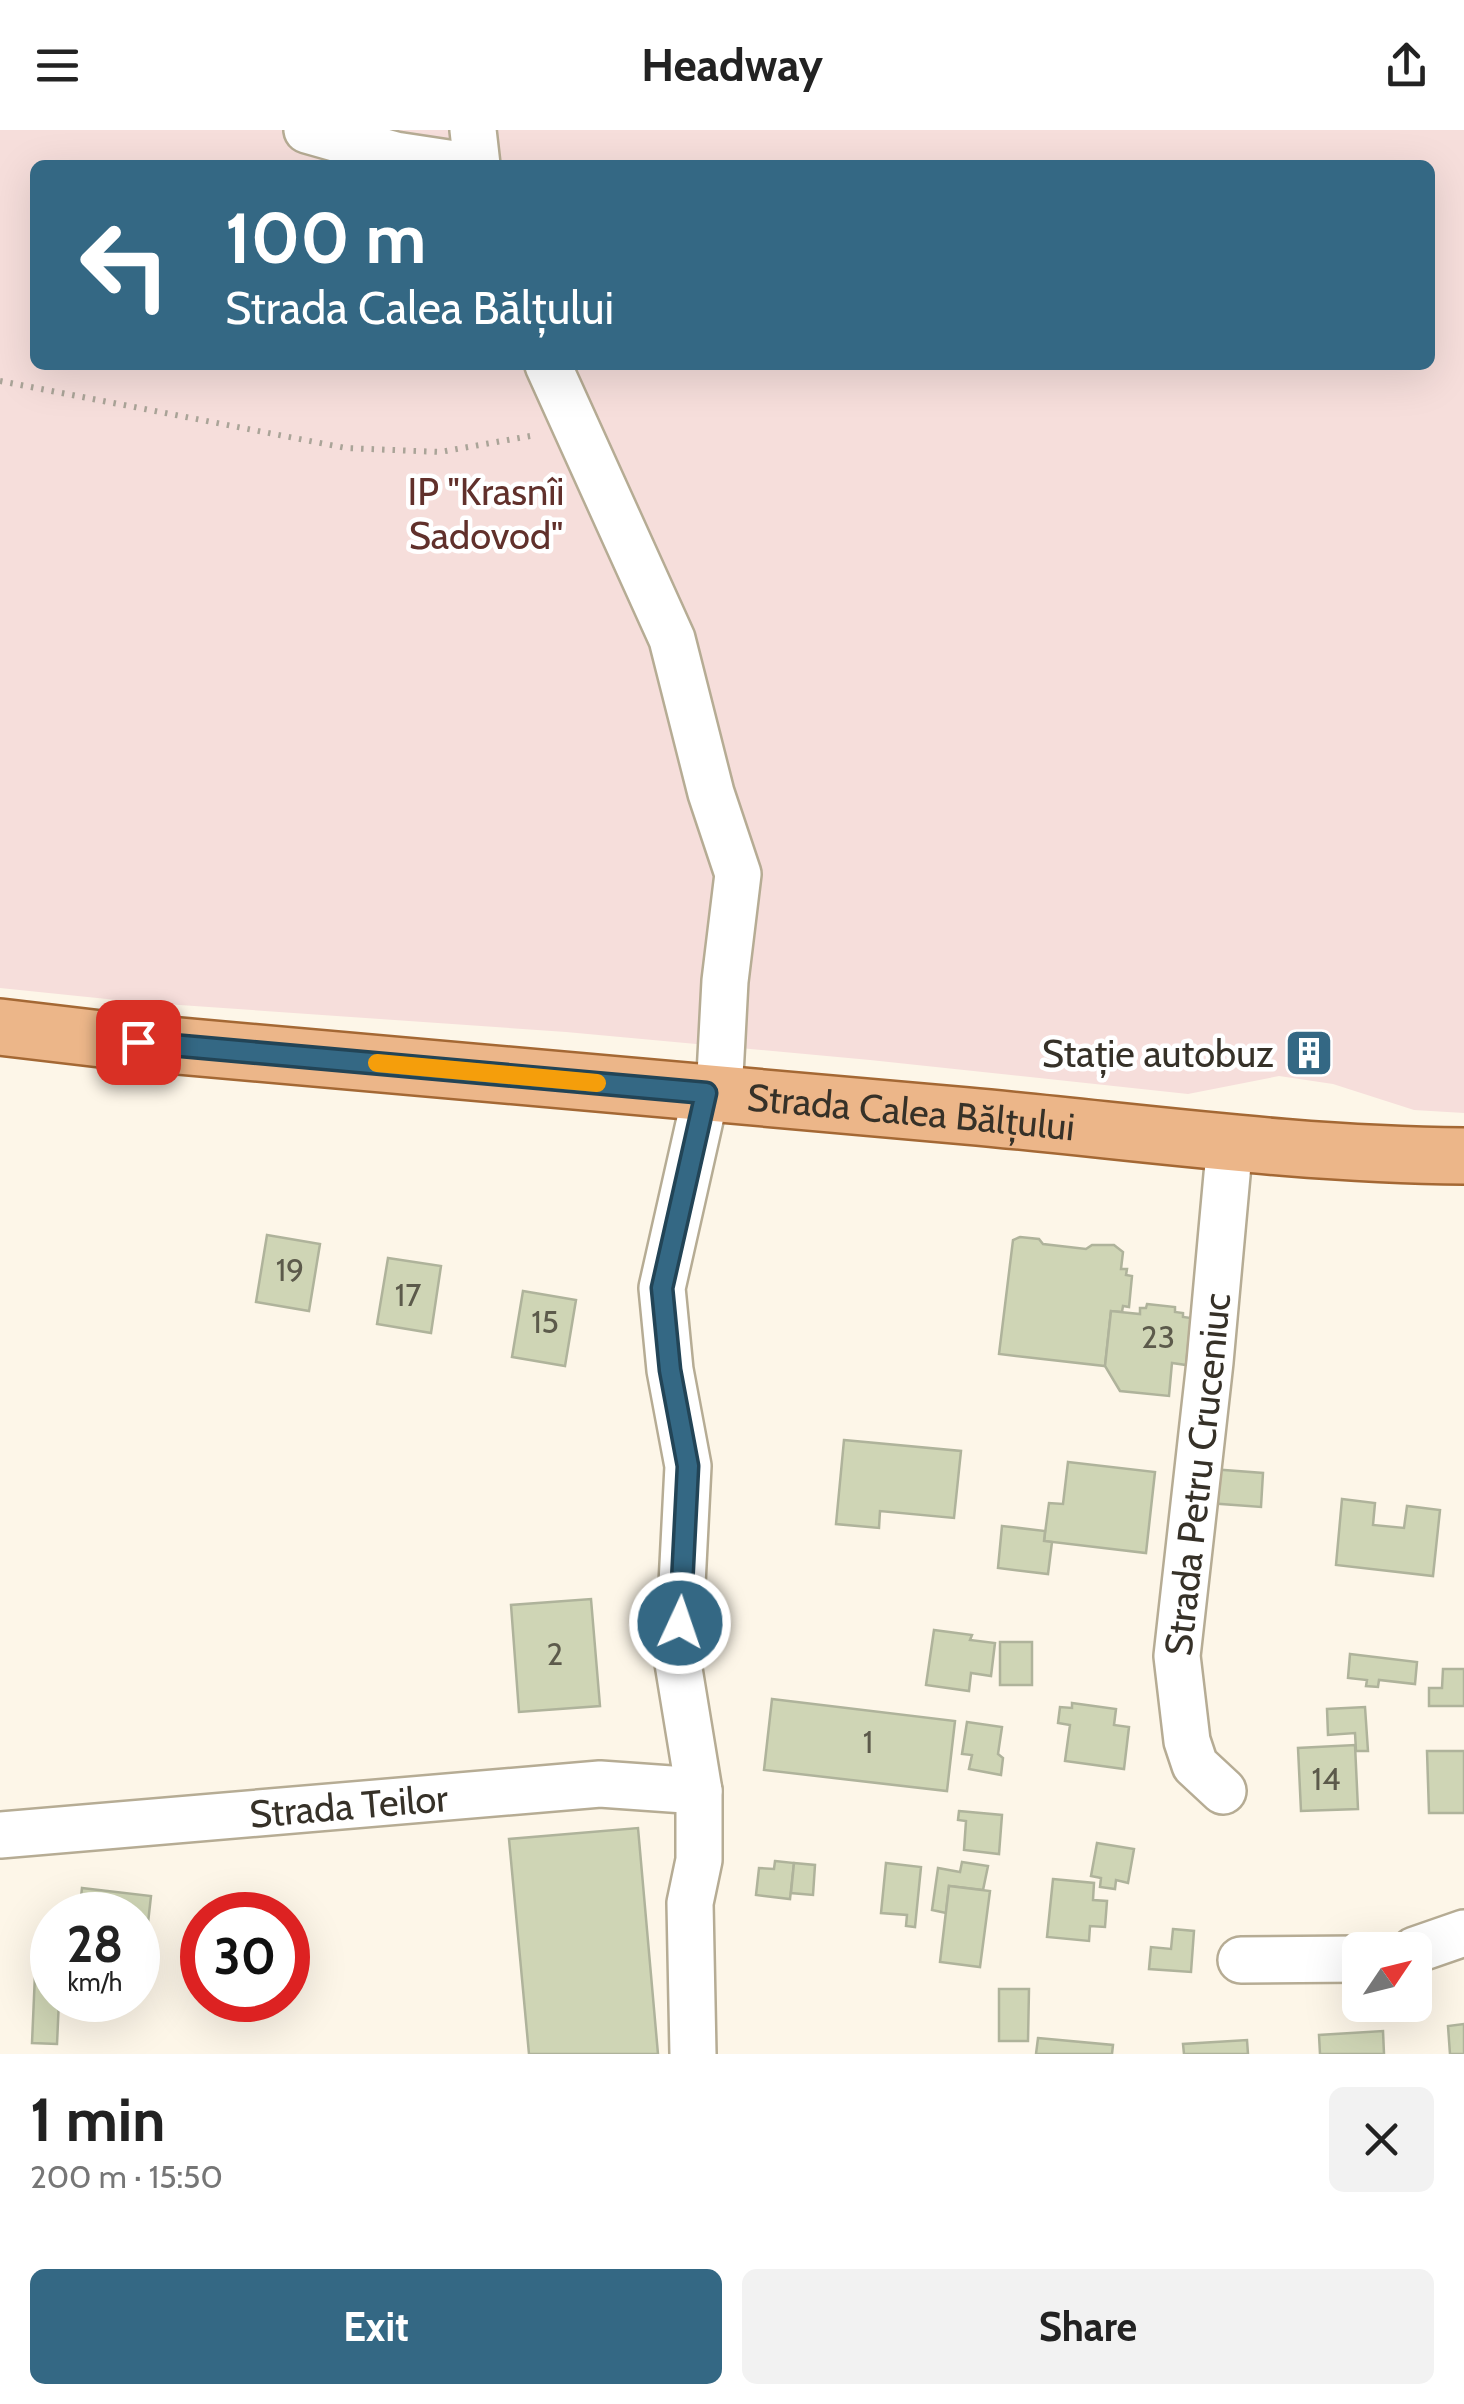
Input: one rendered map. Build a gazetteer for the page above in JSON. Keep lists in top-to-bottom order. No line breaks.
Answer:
{"streets":{"main road":["Strada Calea Bălțului"],"street":["Strada Petru Cruceniuc","Strada Teilor"]},"crossings":[["Strada Calea Bălțului","Strada Petru Cruceniuc"]],"parks":["IP \"Krasnîi Sadovod\""],"places":{"building":["Stație autobuz"]},"house_numbers":["19","17","15","23","2","1","14"],"north":"top right","page":{"header":"Headway","turn":["100 m","Strada Calea Bălțului"],"speed":"28 km/h","limit":"30","heading":["1 min","200 m · 15:50"],"buttons":["Exit","Share"]}}
